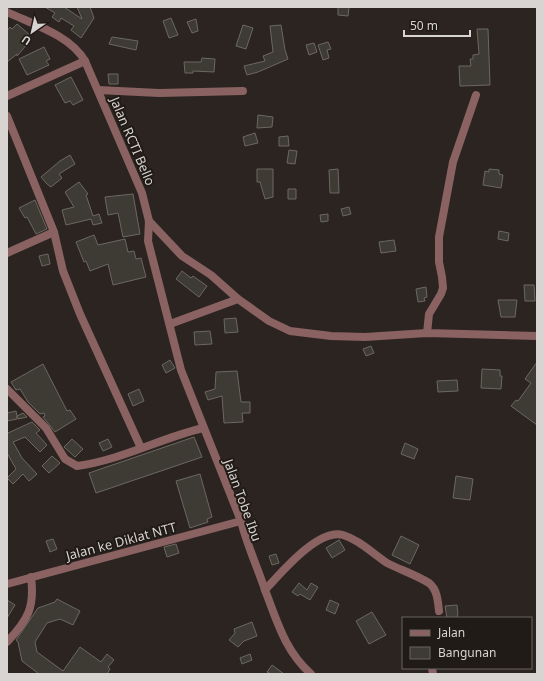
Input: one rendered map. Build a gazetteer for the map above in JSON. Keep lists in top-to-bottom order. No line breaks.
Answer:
{"streets":{"street":["Jalan RCTI Bello","Jalan Tobe Ibu","Jalan ke Diklat NTT"]},"crossings":[["Jalan RCTI Bello","Jalan Tobe Ibu"],["Jalan Tobe Ibu","Jalan ke Diklat NTT"]],"legend":["Jalan","Bangunan"],"scale_bar":"50 m","north":"bottom left"}
